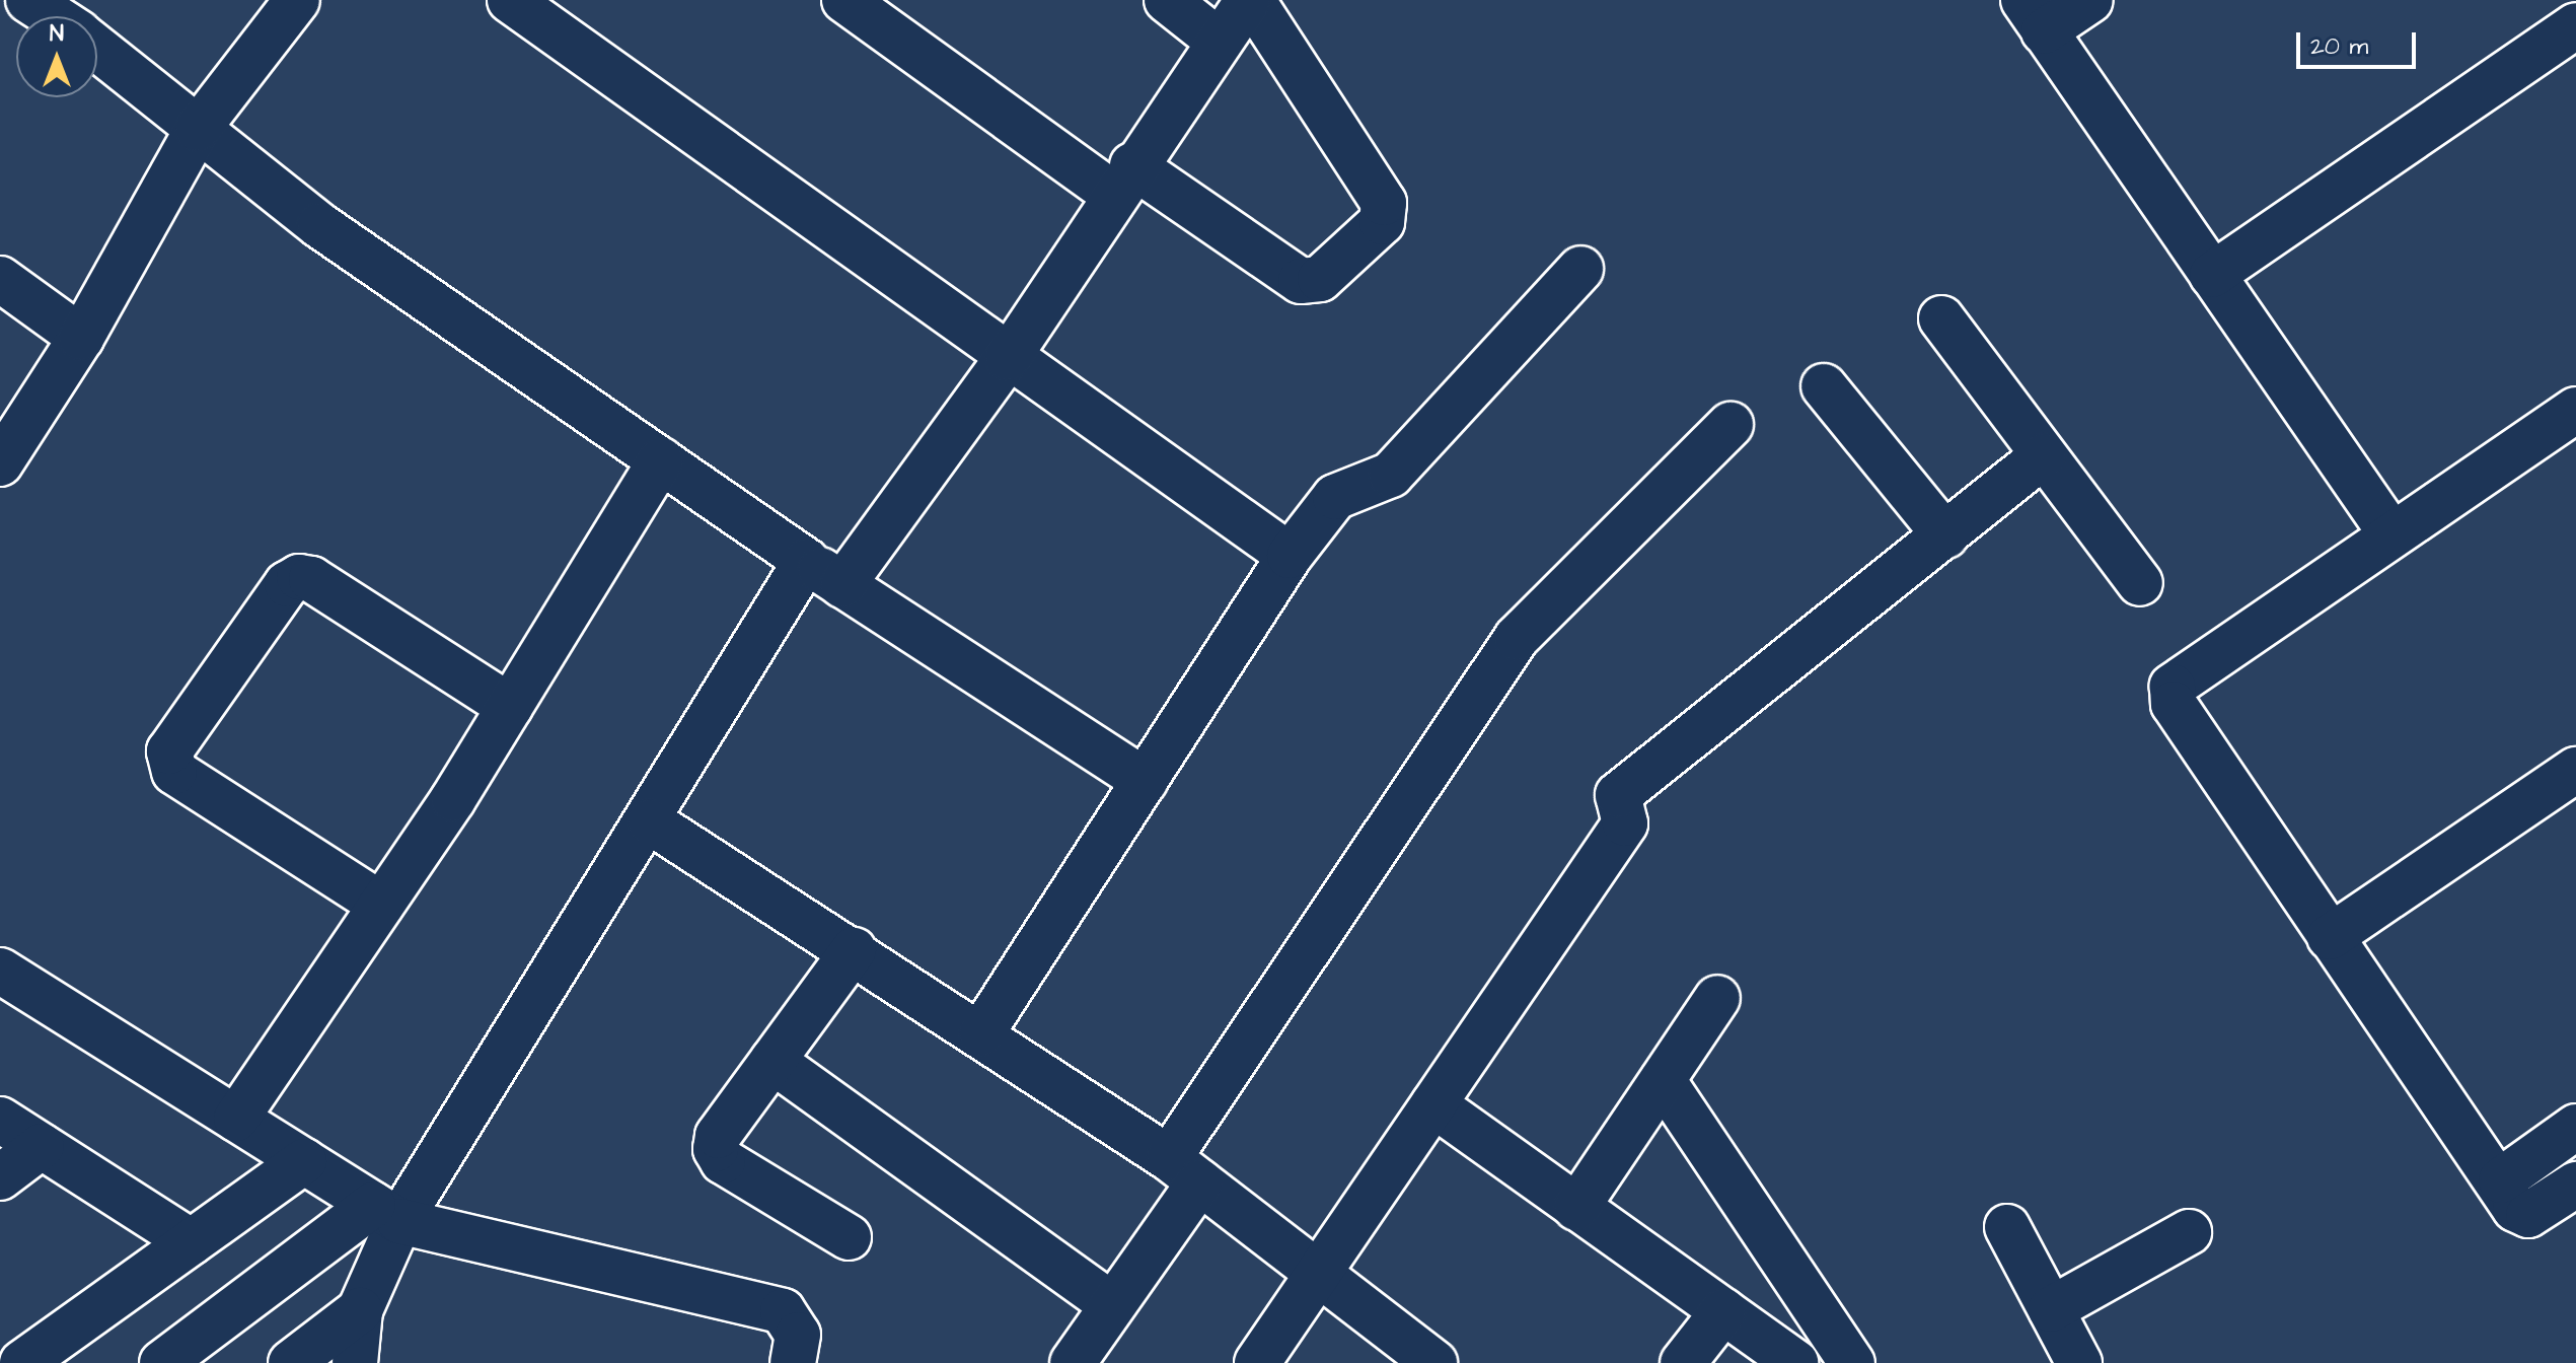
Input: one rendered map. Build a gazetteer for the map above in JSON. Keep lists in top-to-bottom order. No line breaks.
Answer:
{"scale_bar":"20 m","north":"top"}
